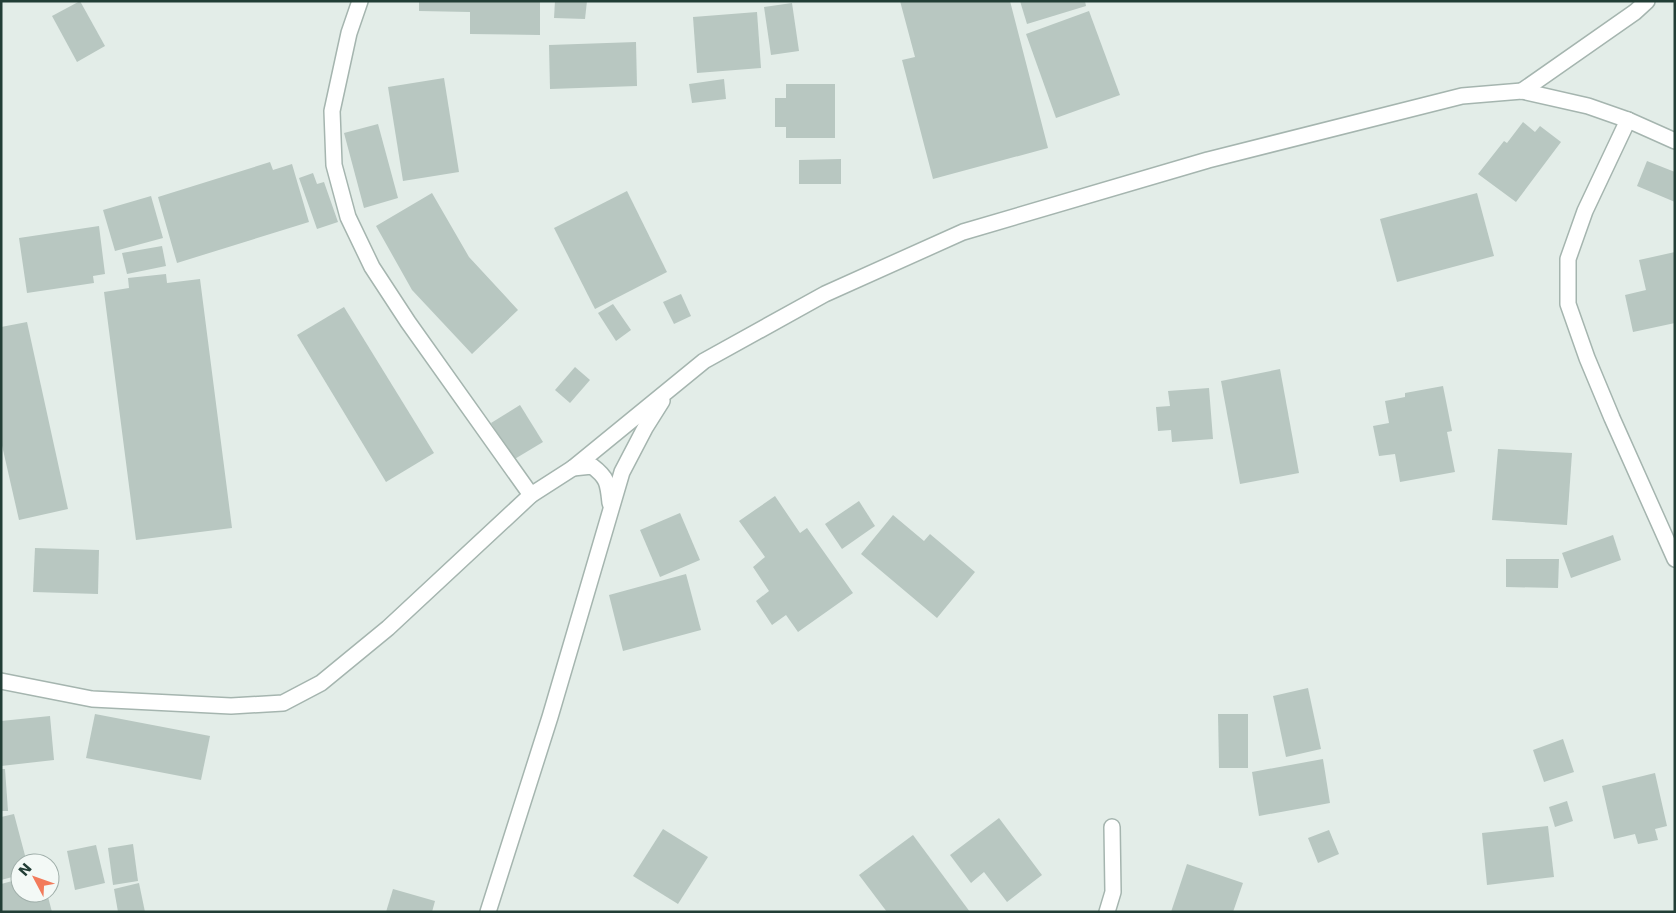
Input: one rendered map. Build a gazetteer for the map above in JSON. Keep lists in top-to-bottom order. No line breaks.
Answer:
{"north":"top left"}
